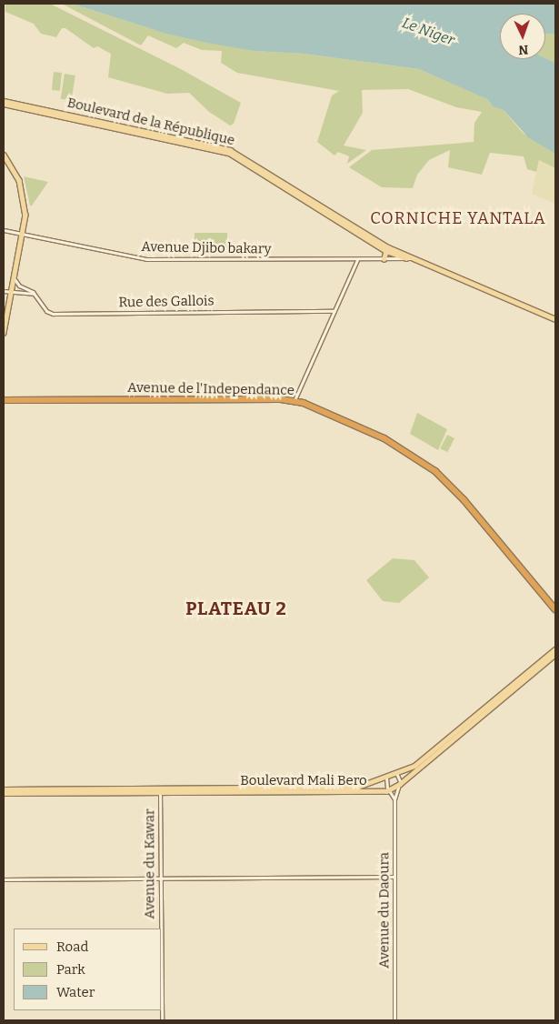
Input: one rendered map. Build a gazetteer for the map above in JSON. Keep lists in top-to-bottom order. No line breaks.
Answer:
{"streets":{"highway":["Avenue de l'Independance"],"main road":["Boulevard de la République","Boulevard Mali Bero"],"street":["Avenue Djibo bakary","Rue des Gallois","Avenue du Kawar","Avenue du Daoura"]},"crossings":[["Boulevard de la République","Avenue Djibo bakary"],["Boulevard Mali Bero","Avenue du Kawar"],["Boulevard Mali Bero","Avenue du Daoura"]],"districts":["CORNICHE YANTALA","PLATEAU 2"],"water":["Le Niger"],"legend":["Road","Park","Water"],"north":"bottom"}
